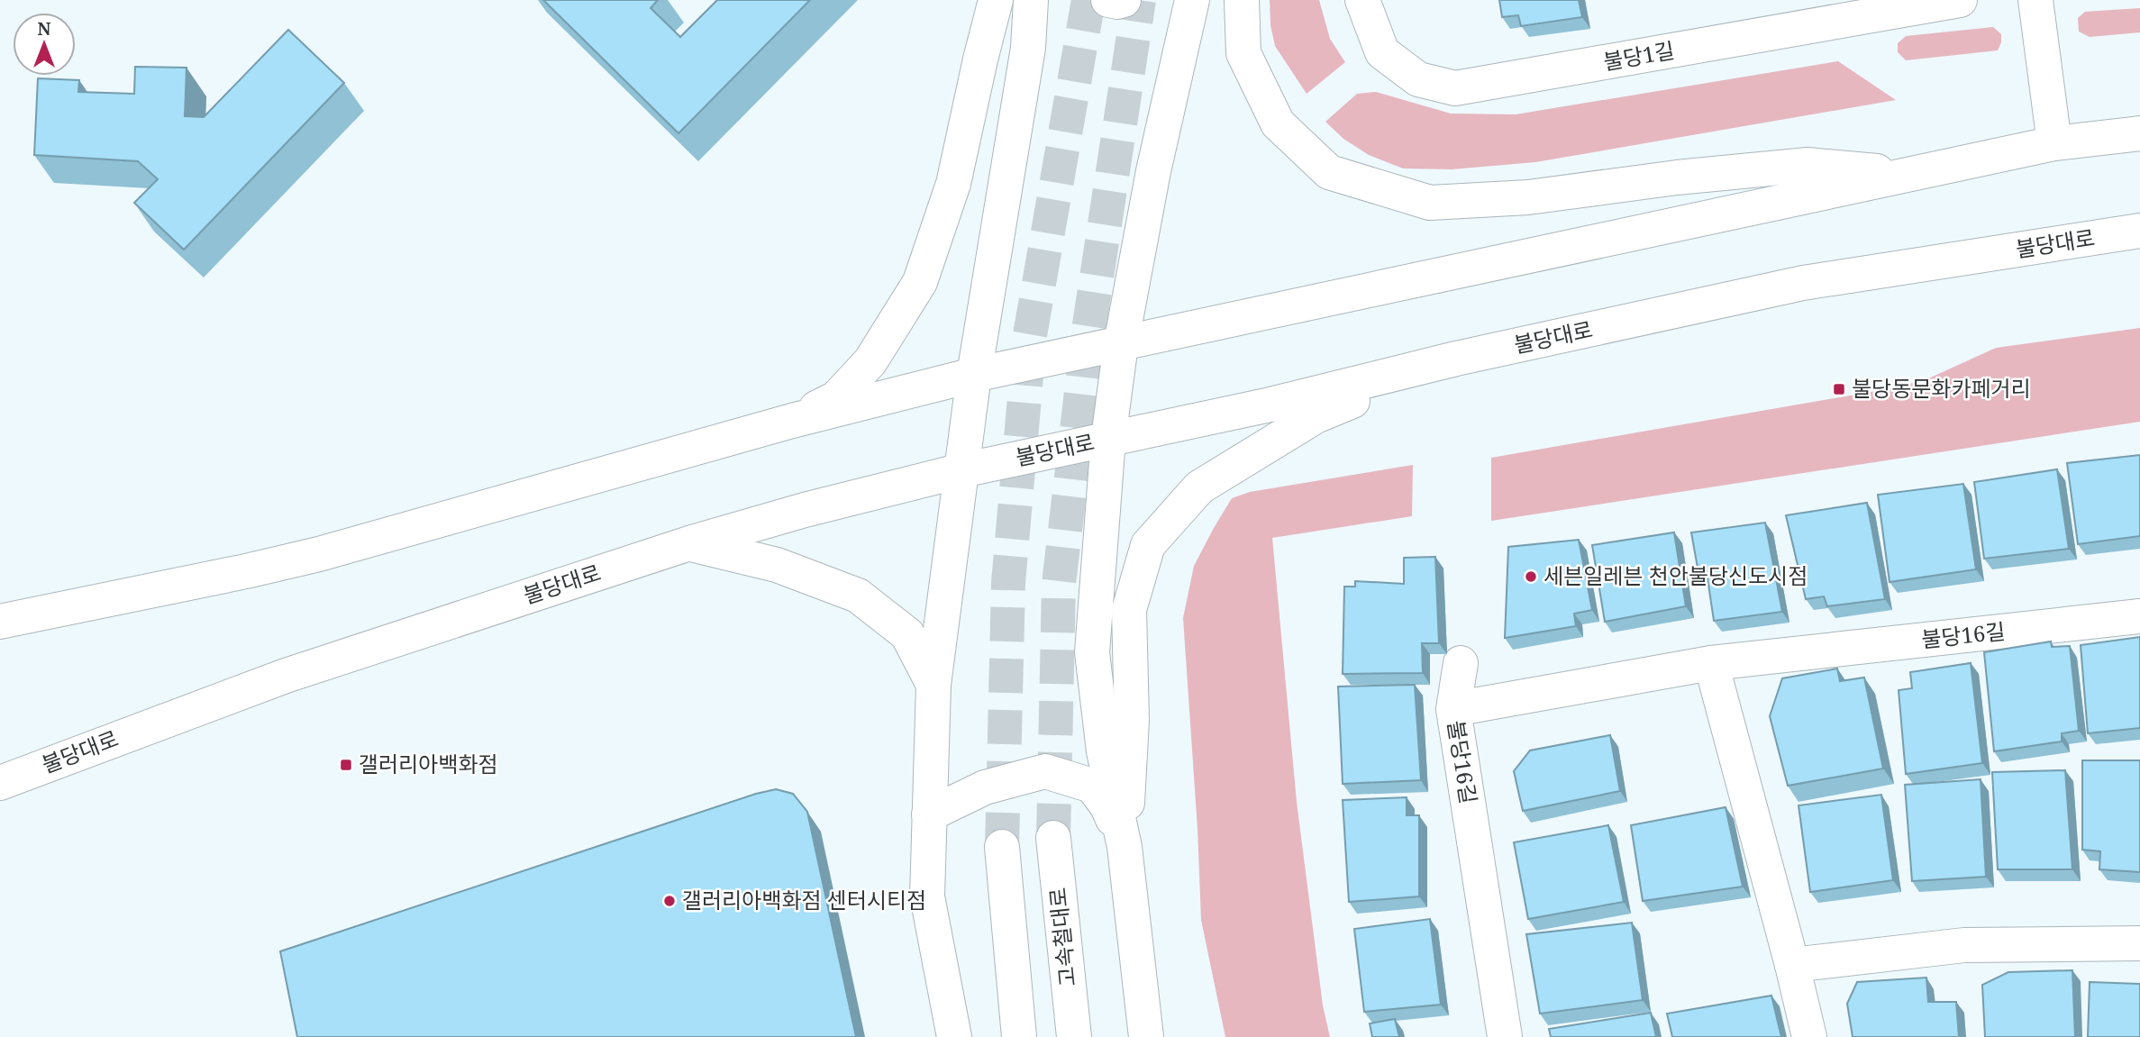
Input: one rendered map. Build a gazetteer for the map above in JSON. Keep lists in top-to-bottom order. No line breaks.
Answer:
{"streets":{"main road":["불당1길","불당대로","불당16길","고속철대로"]},"places":{"transit":["불당동문화카페거리","갤러리아백화점"],"other":["세븐일레븐 천안불당신도시점","갤러리아백화점 센터시티점"]},"north":"top"}
